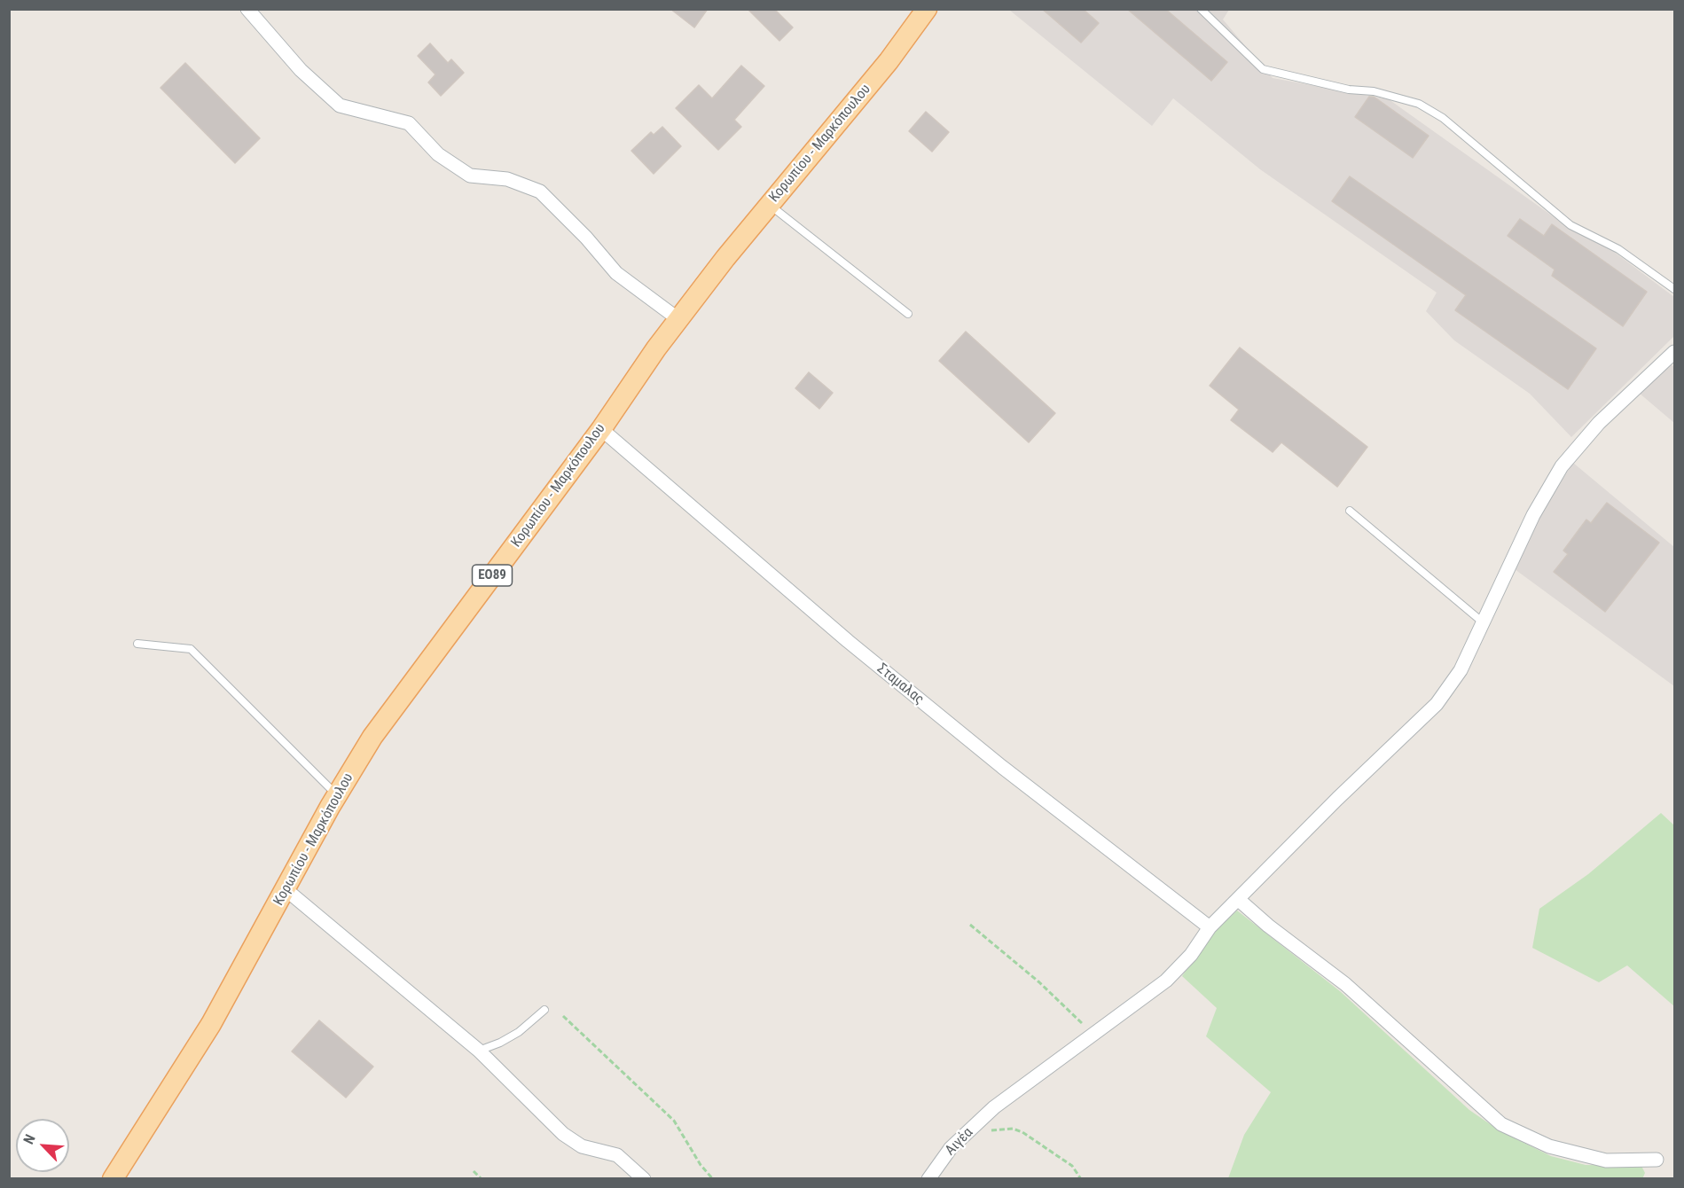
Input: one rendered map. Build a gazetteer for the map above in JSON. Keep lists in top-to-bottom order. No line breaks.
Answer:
{"streets":{"main road":["Κορωπίου - Μαρκόπουλου","ΕΟ89"],"street":["Σταμαλας","Αιγέα"]},"crossings":[["Κορωπίου - Μαρκόπουλου","Σταμαλας"],["Σταμαλας","Αιγέα"]],"north":"top left"}
